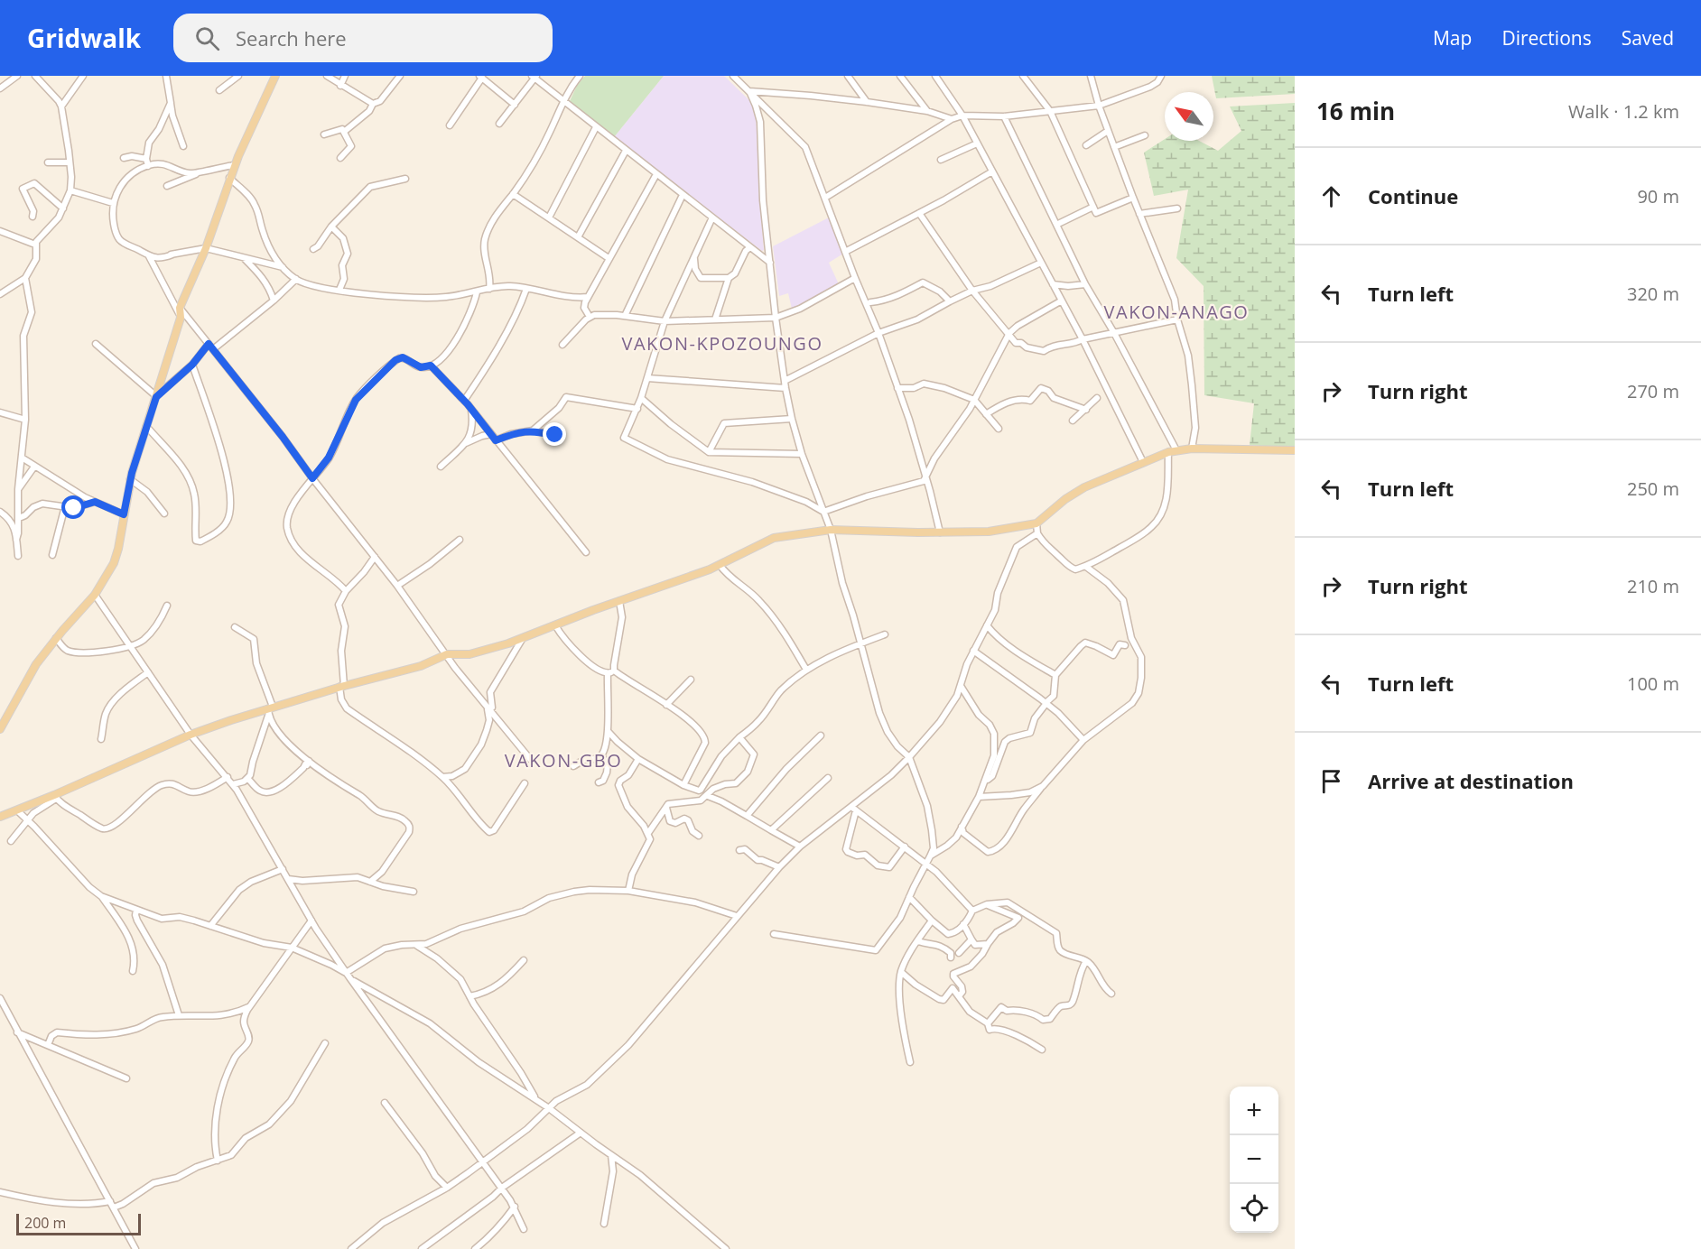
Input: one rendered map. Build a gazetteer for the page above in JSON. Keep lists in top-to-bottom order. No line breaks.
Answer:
{"districts":["VAKON-ANAGO","VAKON-KPOZOUNGO","VAKON-GBO"],"scale_bar":"200 m","north":"top left","page":{"header":"Gridwalk","search":"Search here","nav":["Map","Directions","Saved"],"heading":["16 min","Walk · 1.2 km"],"list":[["Continue","90 m"],["Turn left","320 m"],["Turn right","270 m"],["Turn left","250 m"],["Turn right","210 m"],["Turn left","100 m"],"Arrive at destination"],"map_buttons":["+","−"],"scale":"200 m"}}
